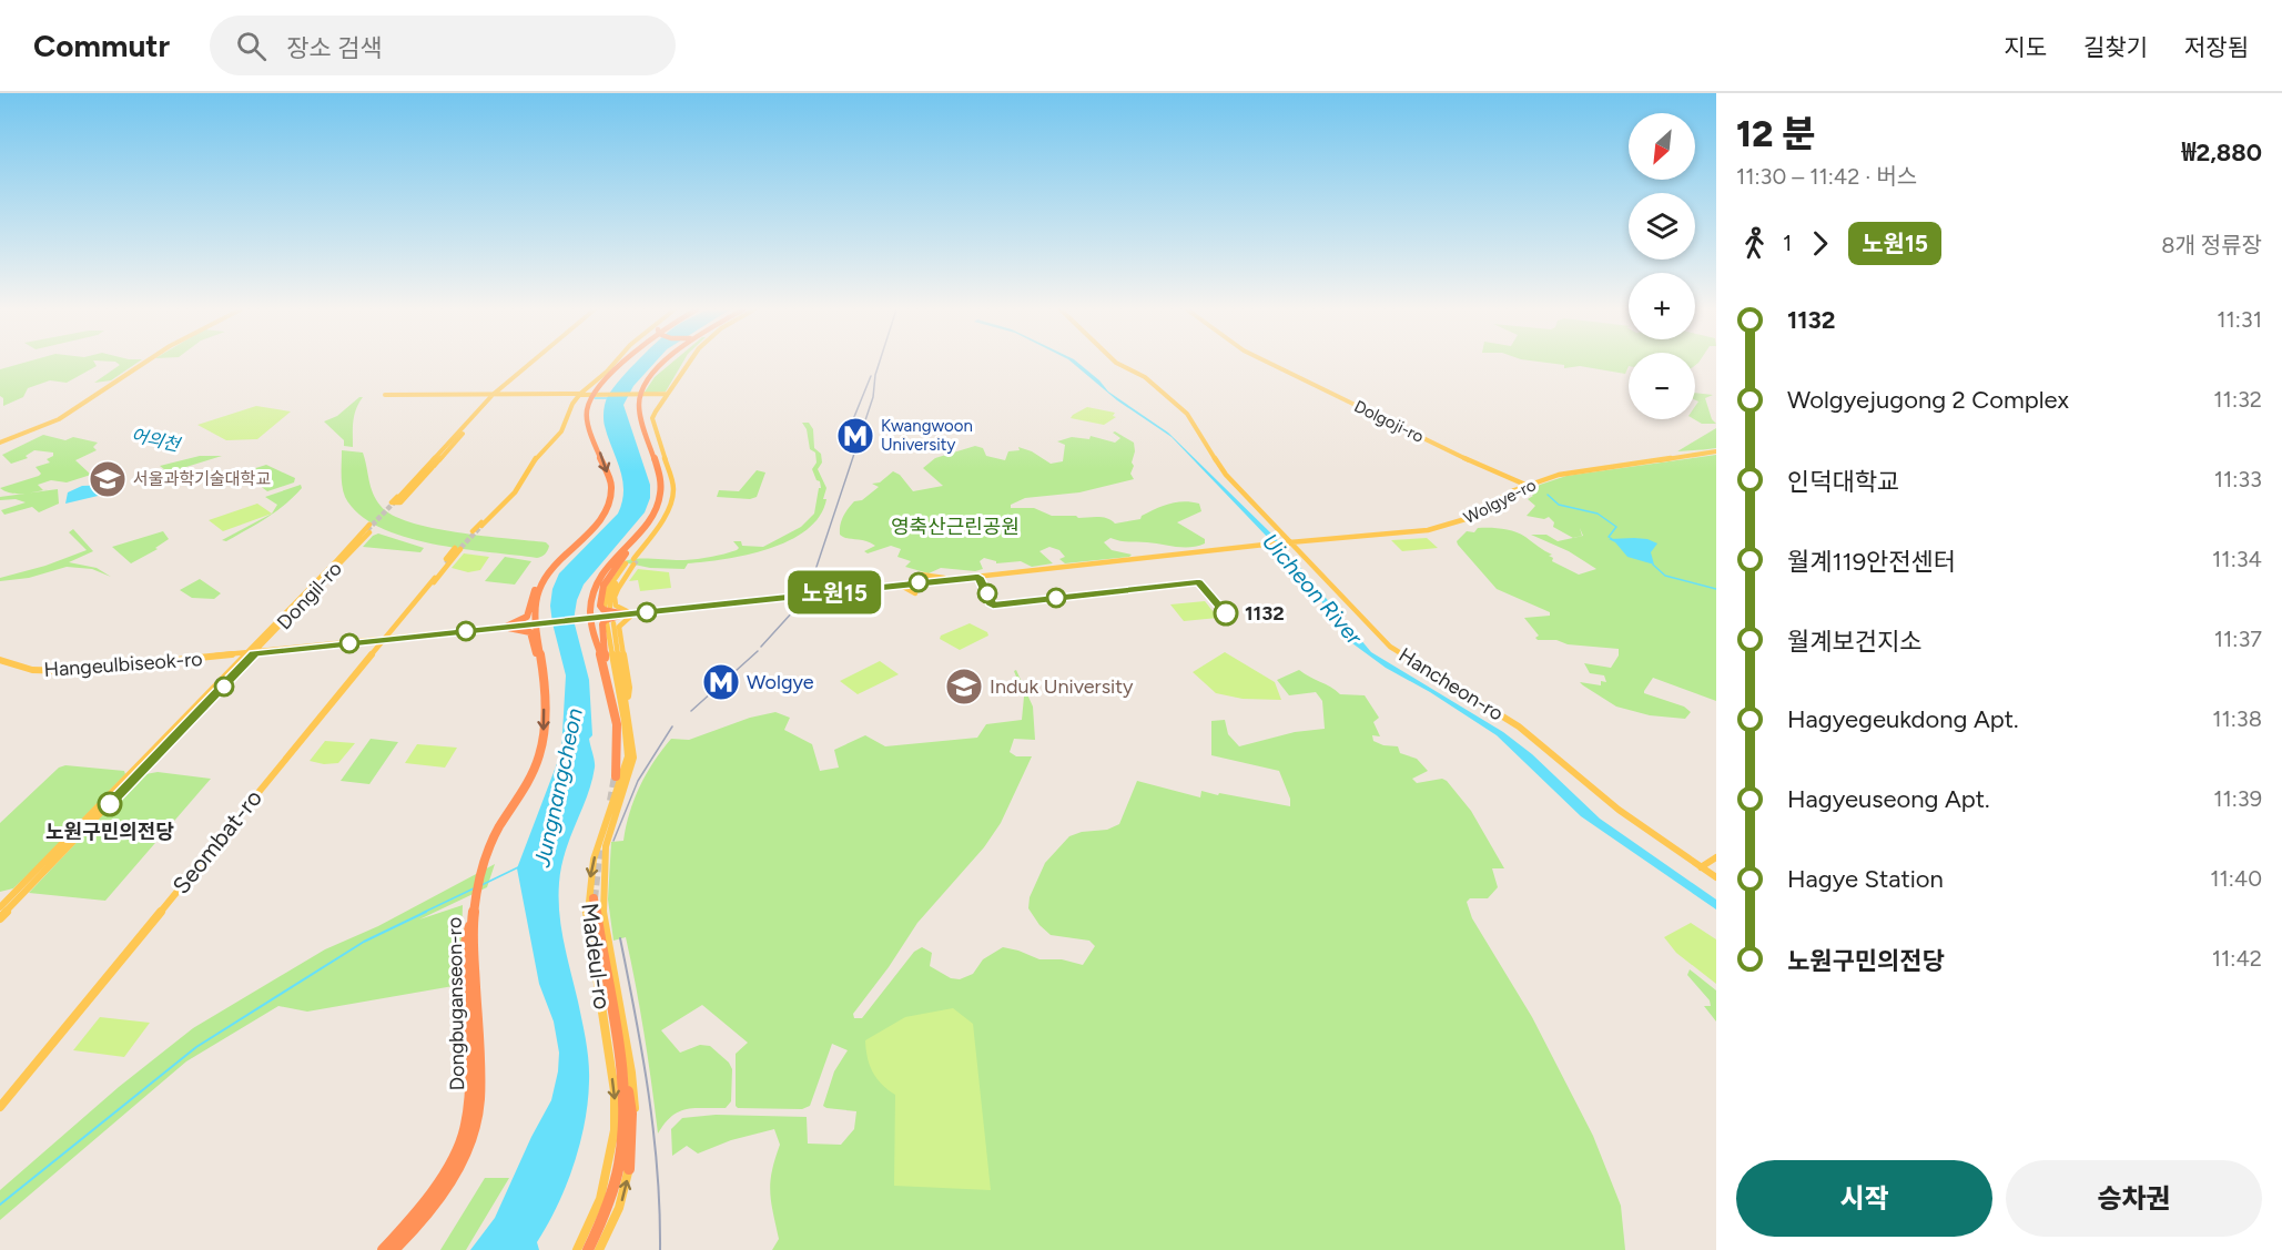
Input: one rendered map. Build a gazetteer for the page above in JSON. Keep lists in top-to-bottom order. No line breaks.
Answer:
{"streets":{"highway":["Dongbuganseon-ro"],"main road":["Dolgoji-ro","Wolgye-ro","Dongil-ro","Hangeulbiseok-ro","Hancheon-ro","Seombat-ro","Madeul-ro"]},"crossings":[["Dolgoji-ro","Wolgye-ro"],["Wolgye-ro","Hancheon-ro"],["Dongil-ro","Hangeulbiseok-ro"],["Hangeulbiseok-ro","Seombat-ro"]],"water":["어의천","Uicheon River","Jungnangcheon"],"parks":["영축산근린공원"],"places":{"metro station":["Kwangwoon University","Wolgye"],"school or university":["서울과학기술대학교","Induk University"],"other":["1132","노원구민의전당"]},"lines":["bus line 노원15"],"north":"bottom left","page":{"header":"Commutr","search":"장소 검색","nav":["지도","길찾기","저장됨"],"on_map":"노원15","heading":["12 분","11:30 – 11:42 · 버스","₩2,880"],"map_buttons":["+","−"],"legs":["1","노원15","8개 정류장"],"list":[{"name":"1132","value":"11:31"},{"name":"Wolgyejugong 2 Complex","value":"11:32"},{"name":"인덕대학교","value":"11:33"},{"name":"월계119안전센터","value":"11:34"},{"name":"월계보건지소","value":"11:37"},{"name":"Hagyegeukdong Apt.","value":"11:38"},{"name":"Hagyeuseong Apt.","value":"11:39"},{"name":"Hagye Station","value":"11:40"},{"name":"노원구민의전당","value":"11:42"}],"buttons":["시작","승차권"]}}
